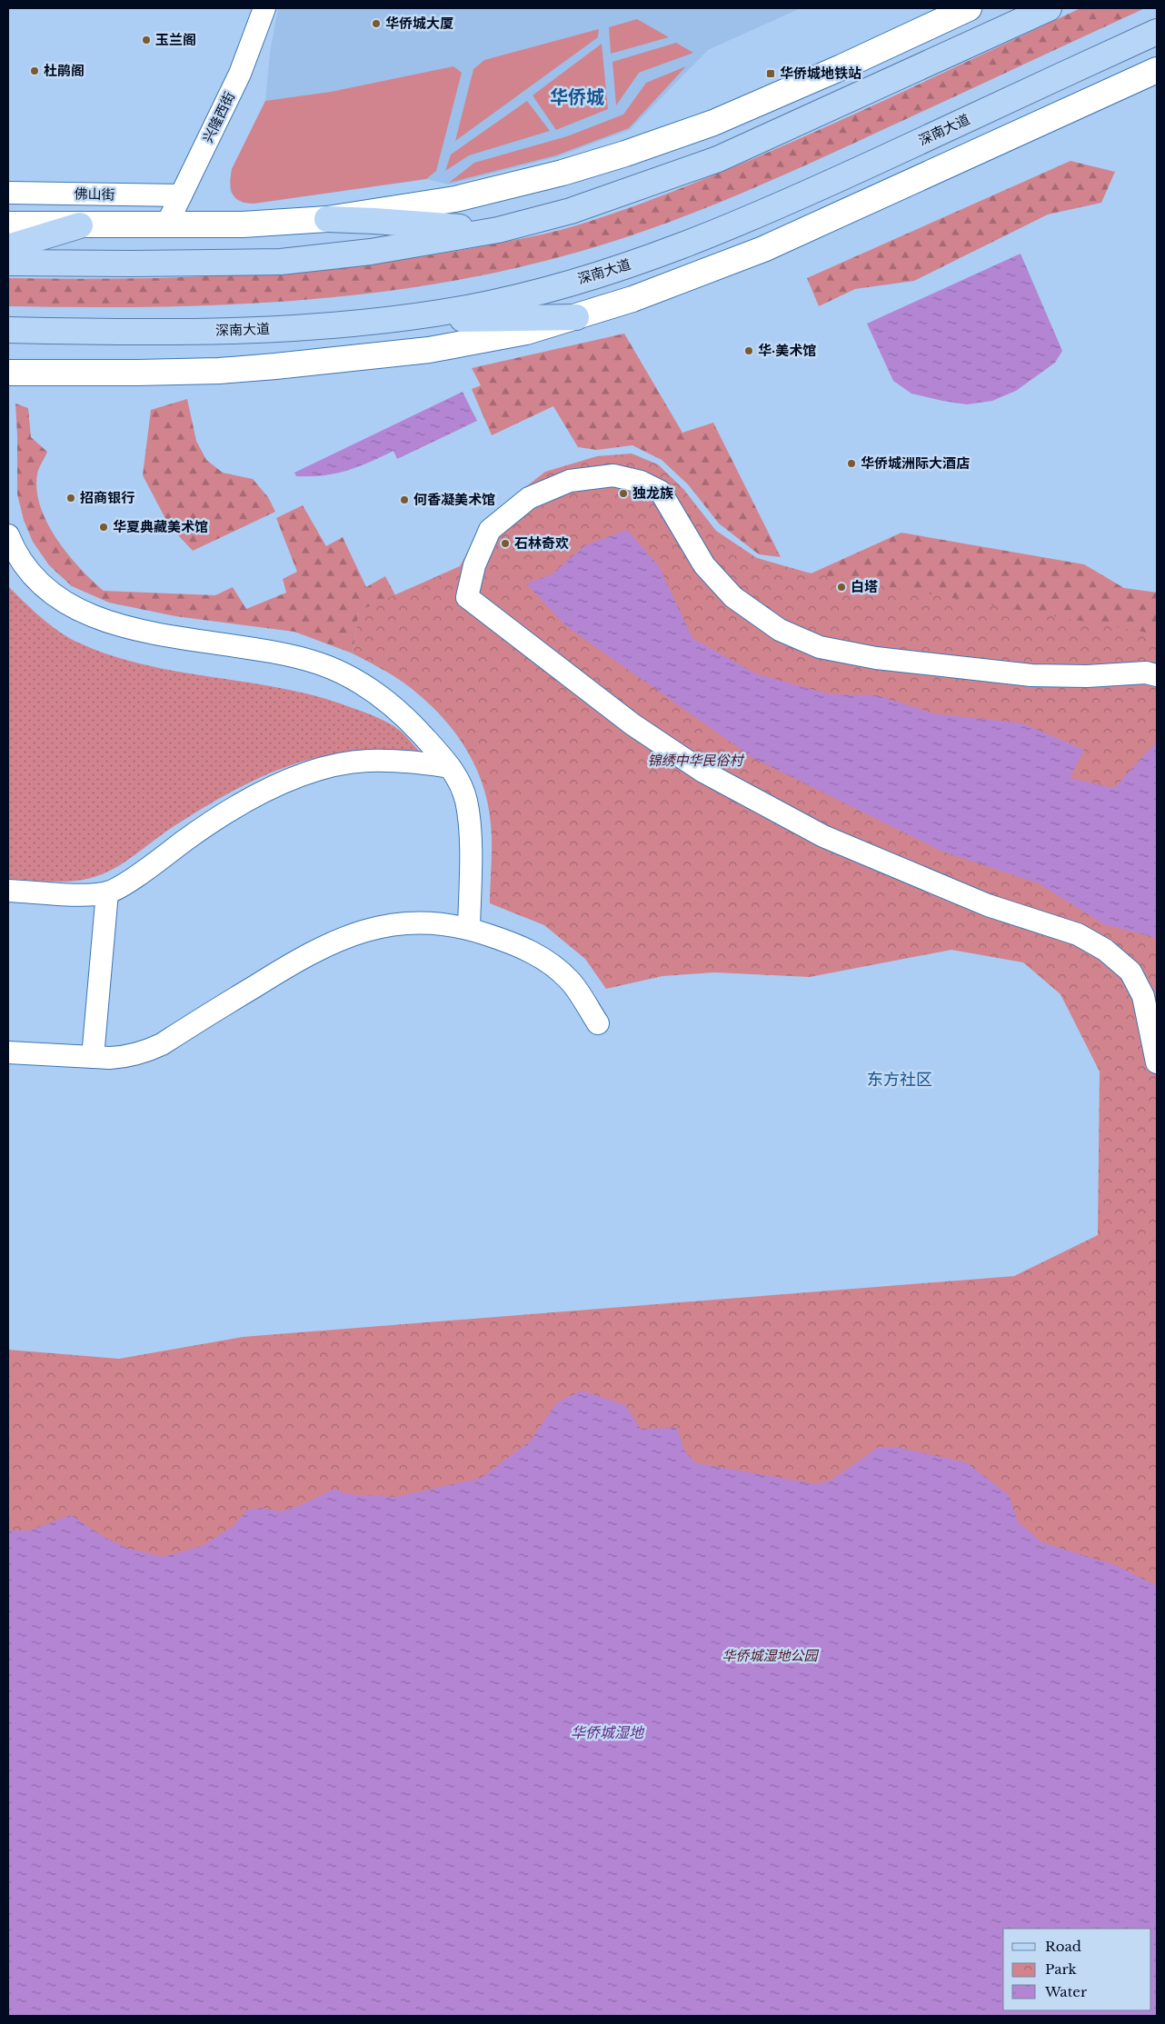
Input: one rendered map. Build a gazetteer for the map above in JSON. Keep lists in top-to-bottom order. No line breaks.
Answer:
{"streets":{"main road":["深南大道"],"street":["兴隆西街","佛山街"]},"crossings":[["兴隆西街","佛山街"]],"districts":["华侨城","东方社区"],"water":["华侨城湿地"],"parks":["锦绣中华民俗村","华侨城湿地公园"],"places":{"other":["华侨城大厦","玉兰阁","杜鹃阁","华·美术馆","华侨城洲际大酒店","独龙族","招商银行","何香凝美术馆","华夏典藏美术馆","石林奇欢","白塔"],"transit":["华侨城地铁站"]},"legend":["Road","Park","Water"]}
